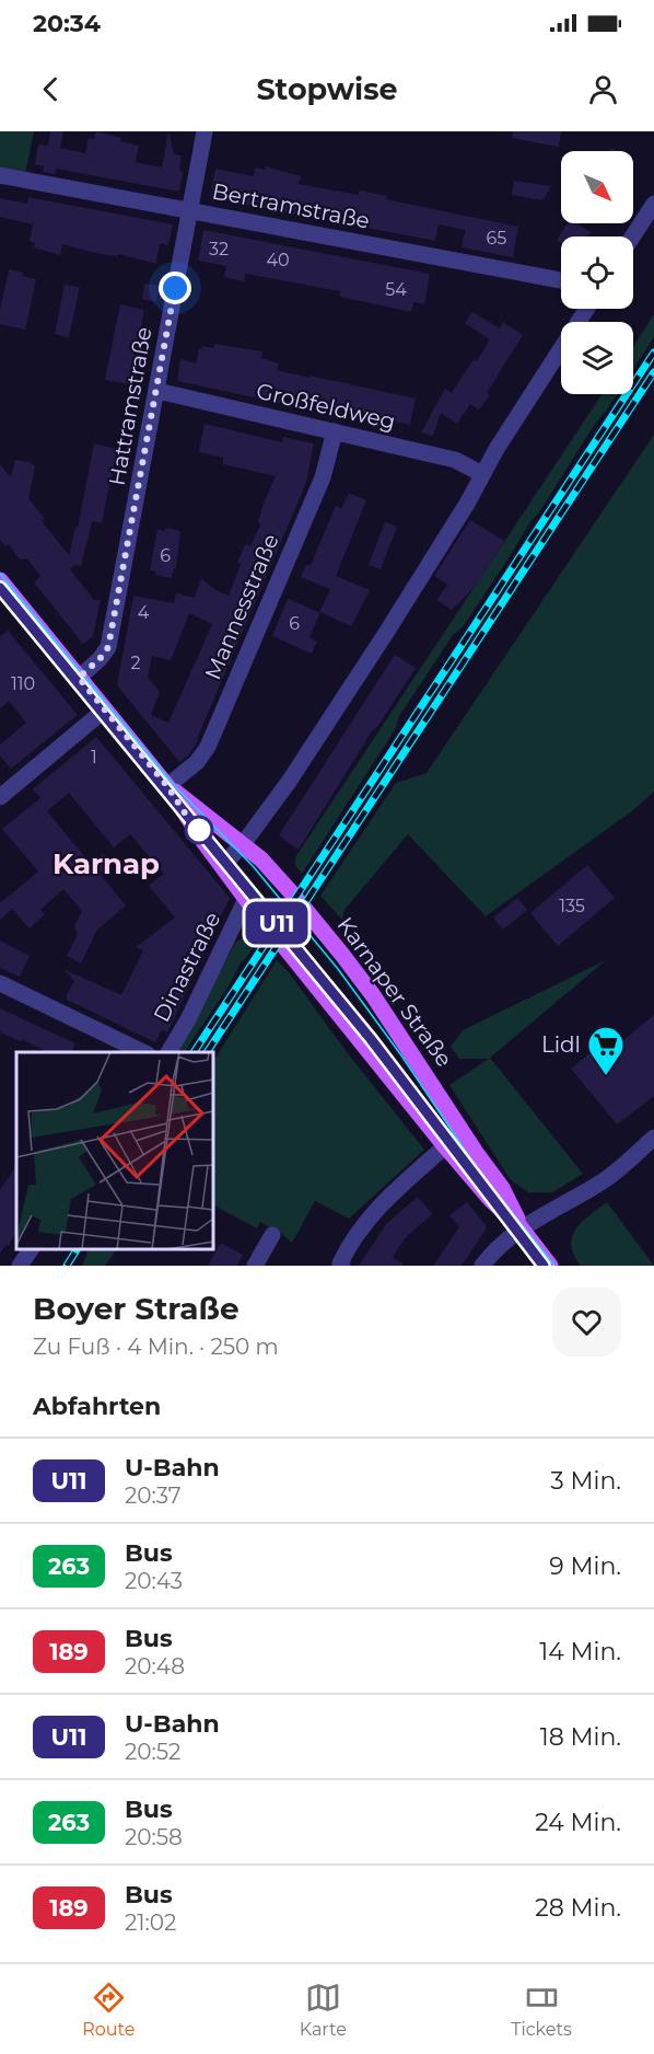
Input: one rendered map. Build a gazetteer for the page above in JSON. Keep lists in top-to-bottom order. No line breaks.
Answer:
{"streets":{"main road":["Karnaper Straße"],"street":["Bertramstraße","Hattramstraße","Großfeldweg","Mannesstraße","Dinastraße"]},"crossings":[["Bertramstraße","Hattramstraße"],["Hattramstraße","Großfeldweg"],["Hattramstraße","Karnaper Straße"],["Großfeldweg","Mannesstraße"],["Mannesstraße","Karnaper Straße"],["Dinastraße","Karnaper Straße"]],"districts":["Karnap"],"places":{"supermarket":["Lidl"]},"lines":["metro line U11"],"house_numbers":["65","32","40","54","6","4","6","2","110","1","135"],"north":"bottom right","page":{"status":"20:34","header":"Stopwise","on_map":"U11","heading":[["Boyer Straße","Zu Fuß · 4 Min. · 250 m"],"Abfahrten"],"list":[{"mark":"U11","name":"U-Bahn","note":"20:37","value":"3 Min."},{"mark":"263","name":"Bus","note":"20:43","value":"9 Min."},{"mark":"189","name":"Bus","note":"20:48","value":"14 Min."},{"mark":"U11","name":"U-Bahn","note":"20:52","value":"18 Min."},{"mark":"263","name":"Bus","note":"20:58","value":"24 Min."},{"mark":"189","name":"Bus","note":"21:02","value":"28 Min."}],"tabs":["Route","Karte","Tickets"]}}
